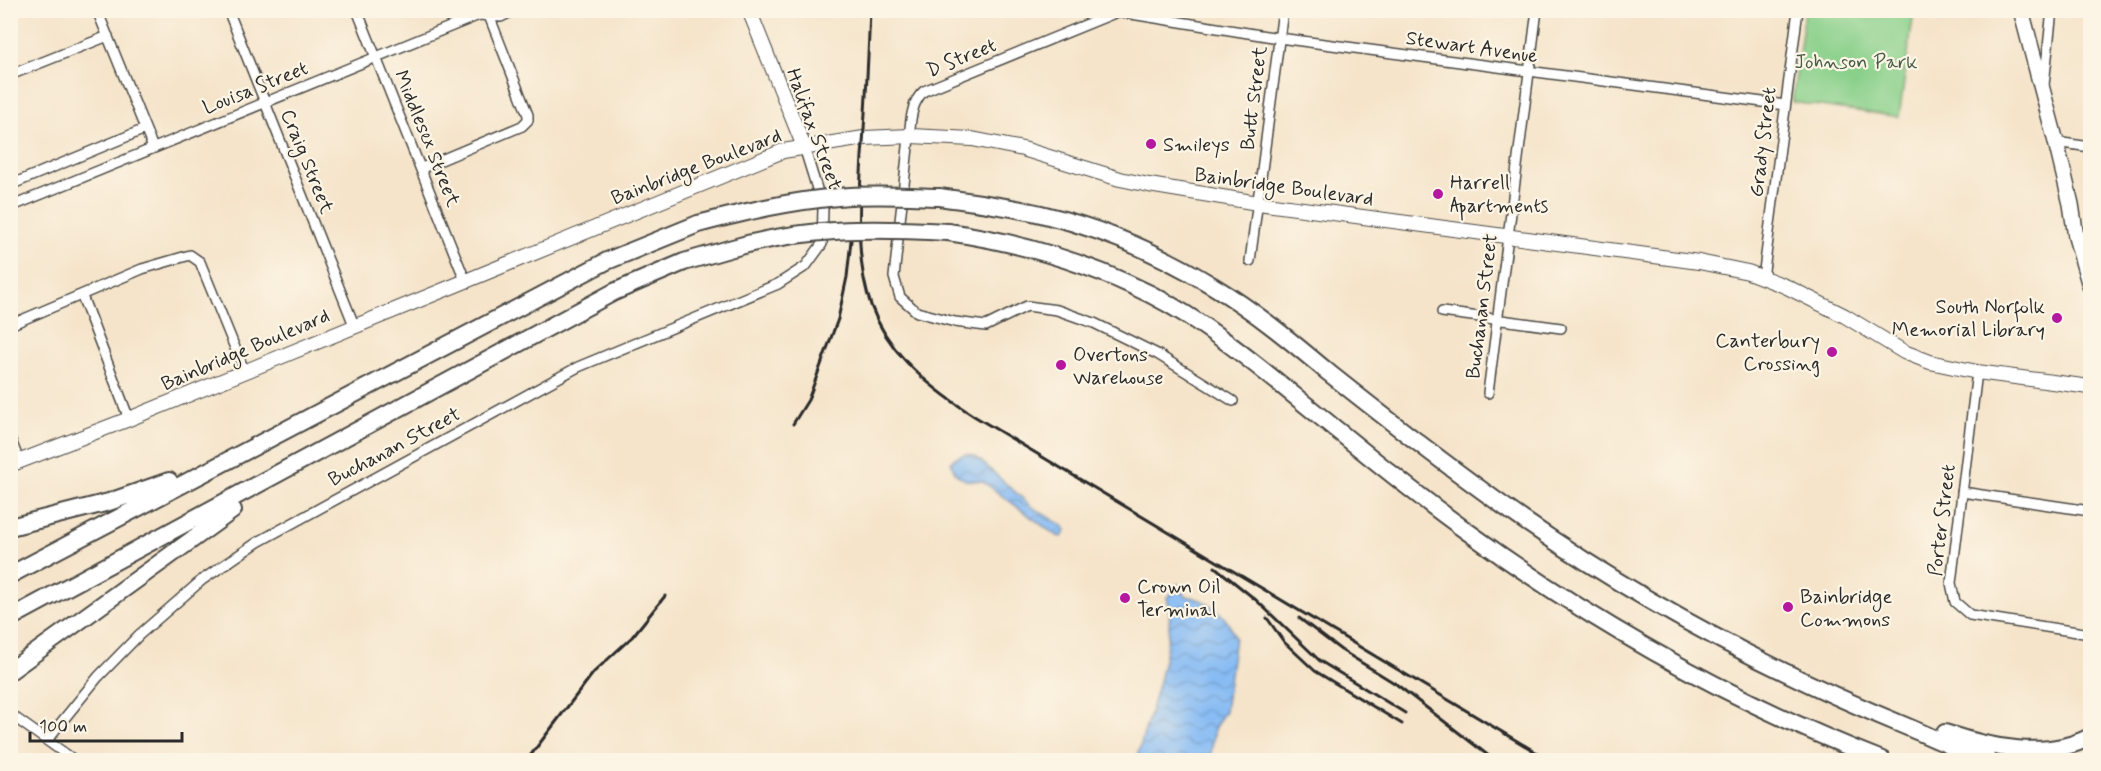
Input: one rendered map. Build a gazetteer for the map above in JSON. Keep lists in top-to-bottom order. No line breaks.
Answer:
{"streets":{"street":["Stewart Avenue","D Street","Louisa Street","Butt Street","Halifax Street","Middlesex Street","Grady Street","Craig Street","Bainbridge Boulevard","Buchanan Street","Porter Street"]},"crossings":[["Stewart Avenue","D Street"],["Stewart Avenue","Butt Street"],["Stewart Avenue","Grady Street"],["Stewart Avenue","Buchanan Street"],["D Street","Bainbridge Boulevard"],["Louisa Street","Middlesex Street"],["Louisa Street","Craig Street"],["Butt Street","Bainbridge Boulevard"],["Halifax Street","Bainbridge Boulevard"],["Halifax Street","Buchanan Street"],["Middlesex Street","Bainbridge Boulevard"],["Grady Street","Bainbridge Boulevard"],["Craig Street","Bainbridge Boulevard"],["Bainbridge Boulevard","Buchanan Street"],["Bainbridge Boulevard","Porter Street"]],"parks":["Johnson Park"],"places":["Smileys","Harrell Apartments","South Norfolk Memorial Library","Canterbury Crossing","Overtons Warehouse","Crown Oil Terminal","Bainbridge Commons"],"scale_bar":"100 m"}
